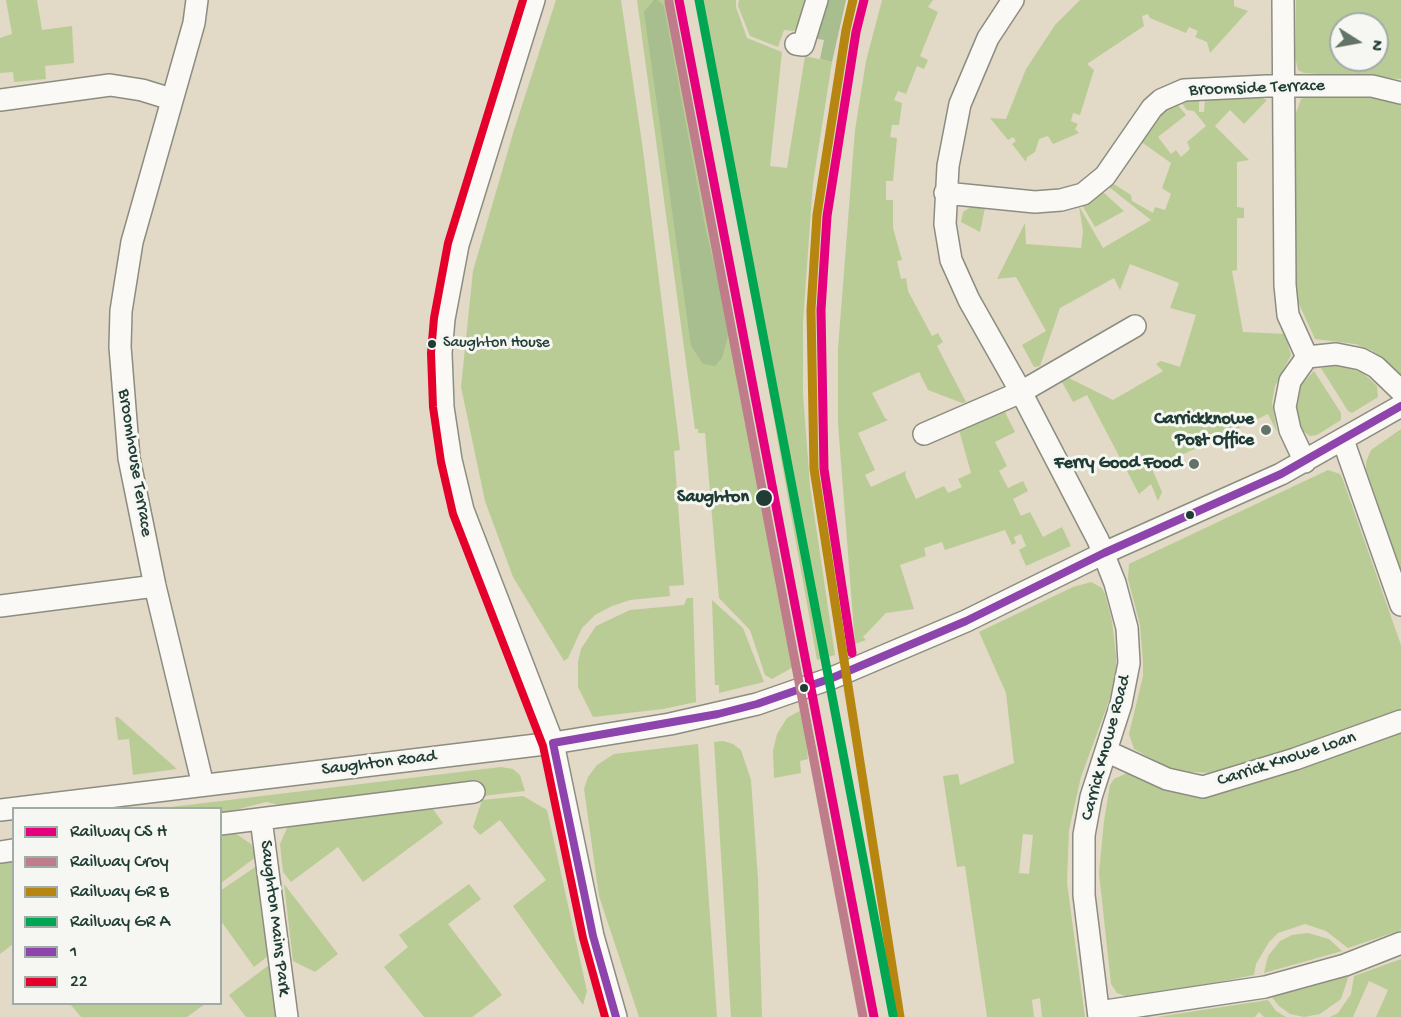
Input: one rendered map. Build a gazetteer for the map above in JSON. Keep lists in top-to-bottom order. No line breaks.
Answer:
{"streets":{"street":["Broomside Terrace","Broomhouse Terrace","Carrick Knowe Road","Carrick Knowe Loan","Saughton Road","Saughton Mains Park"]},"crossings":[["Broomside Terrace","Carrick Knowe Road"],["Broomhouse Terrace","Saughton Road"],["Carrick Knowe Road","Carrick Knowe Loan"],["Carrick Knowe Road","Saughton Road"]],"places":["Saughton House","Carrickknowe Post Office","Ferry Good Food","Saughton"],"lines":["transit line 22","rail line Croy","transit line 1"],"legend":["Railway CS H","Railway Croy","Railway GR B","Railway GR A","1","22"],"north":"right"}
